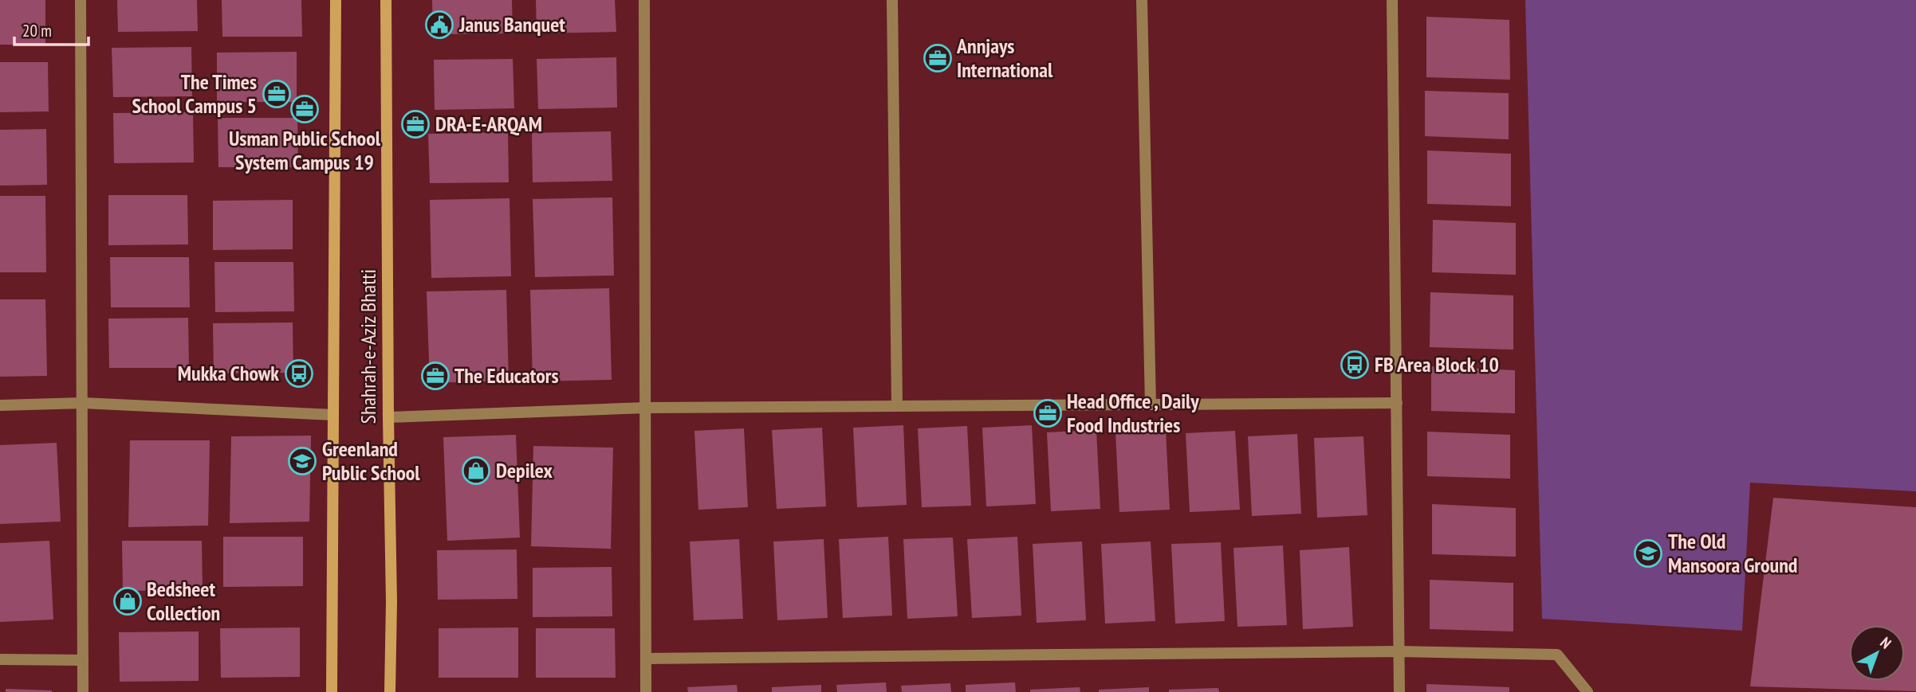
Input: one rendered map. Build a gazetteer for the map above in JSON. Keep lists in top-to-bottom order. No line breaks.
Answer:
{"streets":{"main road":["Shahrah-e-Aziz Bhatti"]},"places":{"public building":["Janus Banquet"],"office":["Annjays International","The Times School Campus 5","Usman Public School System Campus 19","DRA-E-ARQAM","The Educators","Head Office , Daily Food Industries"],"bus stop":["FB Area Block 10","Mukka Chowk"],"school or university":["Greenland Public School","The Old Mansoora Ground"],"shop":["Depilex","Bedsheet Collection"]},"scale_bar":"20 m","north":"top right"}
